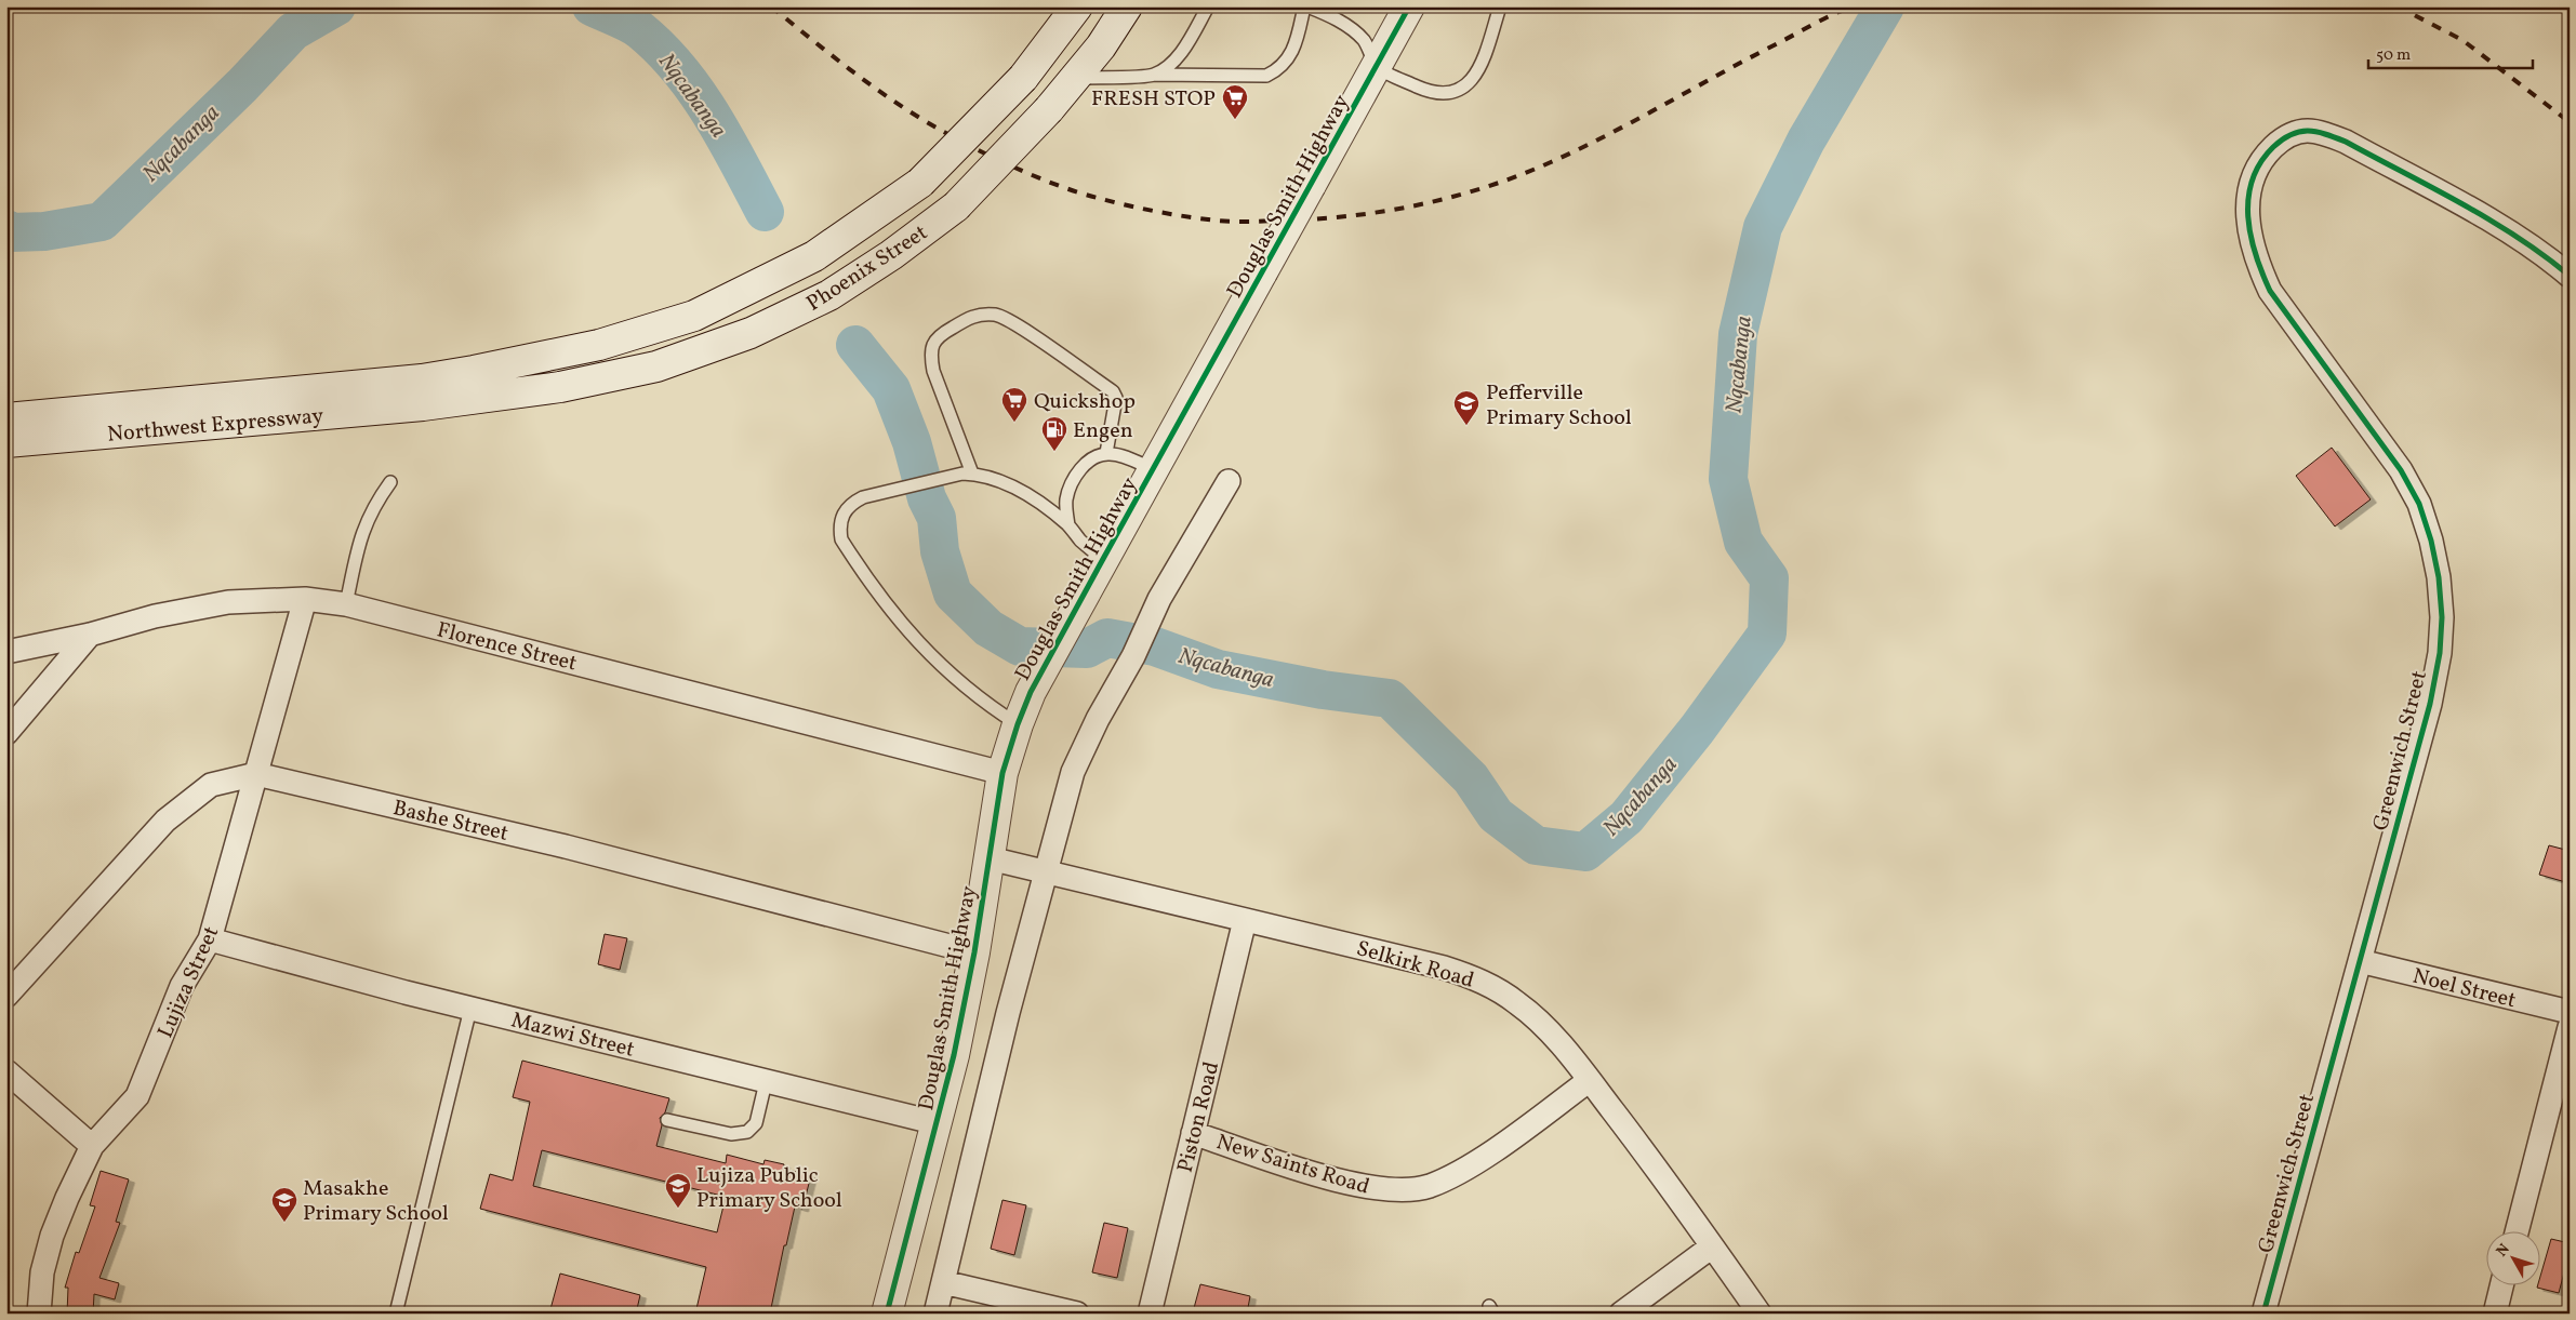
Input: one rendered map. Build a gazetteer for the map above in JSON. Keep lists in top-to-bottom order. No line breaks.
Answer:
{"streets":{"main road":["Douglas Smith Highway","Phoenix Street","Northwest Expressway"],"street":["Florence Street","Greenwich Street","Bashe Street","Selkirk Road","Lujiza Street","Noel Street","Mazwi Street","Piston Road","New Saints Road"]},"crossings":[["Douglas Smith Highway","Florence Street"],["Douglas Smith Highway","Bashe Street"],["Douglas Smith Highway","Selkirk Road"],["Douglas Smith Highway","Mazwi Street"],["Phoenix Street","Northwest Expressway"],["Florence Street","Lujiza Street"],["Greenwich Street","Noel Street"],["Bashe Street","Lujiza Street"],["Selkirk Road","Piston Road"],["Selkirk Road","New Saints Road"],["Lujiza Street","Mazwi Street"],["Piston Road","New Saints Road"]],"water":["Nqcabanga"],"places":{"supermarket":["FRESH STOP","Quickshop"],"school or university":["Pefferville Primary School","Lujiza Public Primary School","Masakhe Primary School"],"fuel station":["Engen"]},"scale_bar":"50 m","north":"top left"}
